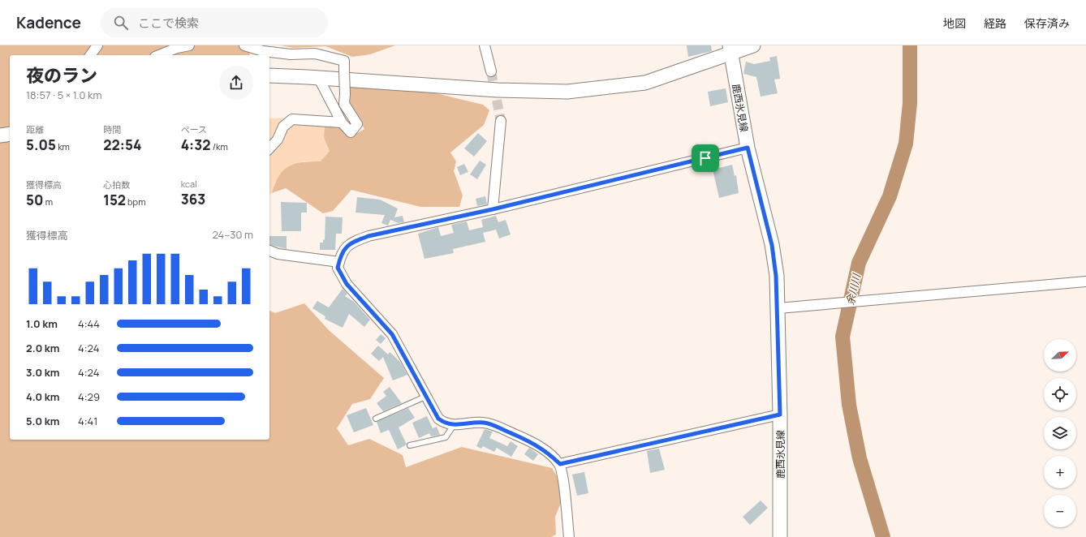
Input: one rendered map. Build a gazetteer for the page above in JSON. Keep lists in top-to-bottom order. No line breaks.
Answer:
{"streets":{"street":["鹿西氷見線"]},"water":["余川川"],"north":"top right","page":{"header":"Kadence","search":"ここで検索","nav":["地図","経路","保存済み"],"heading":["夜のラン","18:57 · 5 × 1.0 km"],"stats":[["距離","5.05 km"],["時間","22:54"],["ペース","4:32 /km"],["獲得標高","50 m"],["心拍数","152 bpm"],["kcal","363"]],"chart":["獲得標高","24–30 m"],"list":[{"name":"1.0 km","note":"4:44"},{"name":"2.0 km","note":"4:24"},{"name":"3.0 km","note":"4:24"},{"name":"4.0 km","note":"4:29"},{"name":"5.0 km","note":"4:41"}],"map_buttons":["+","−"]}}
